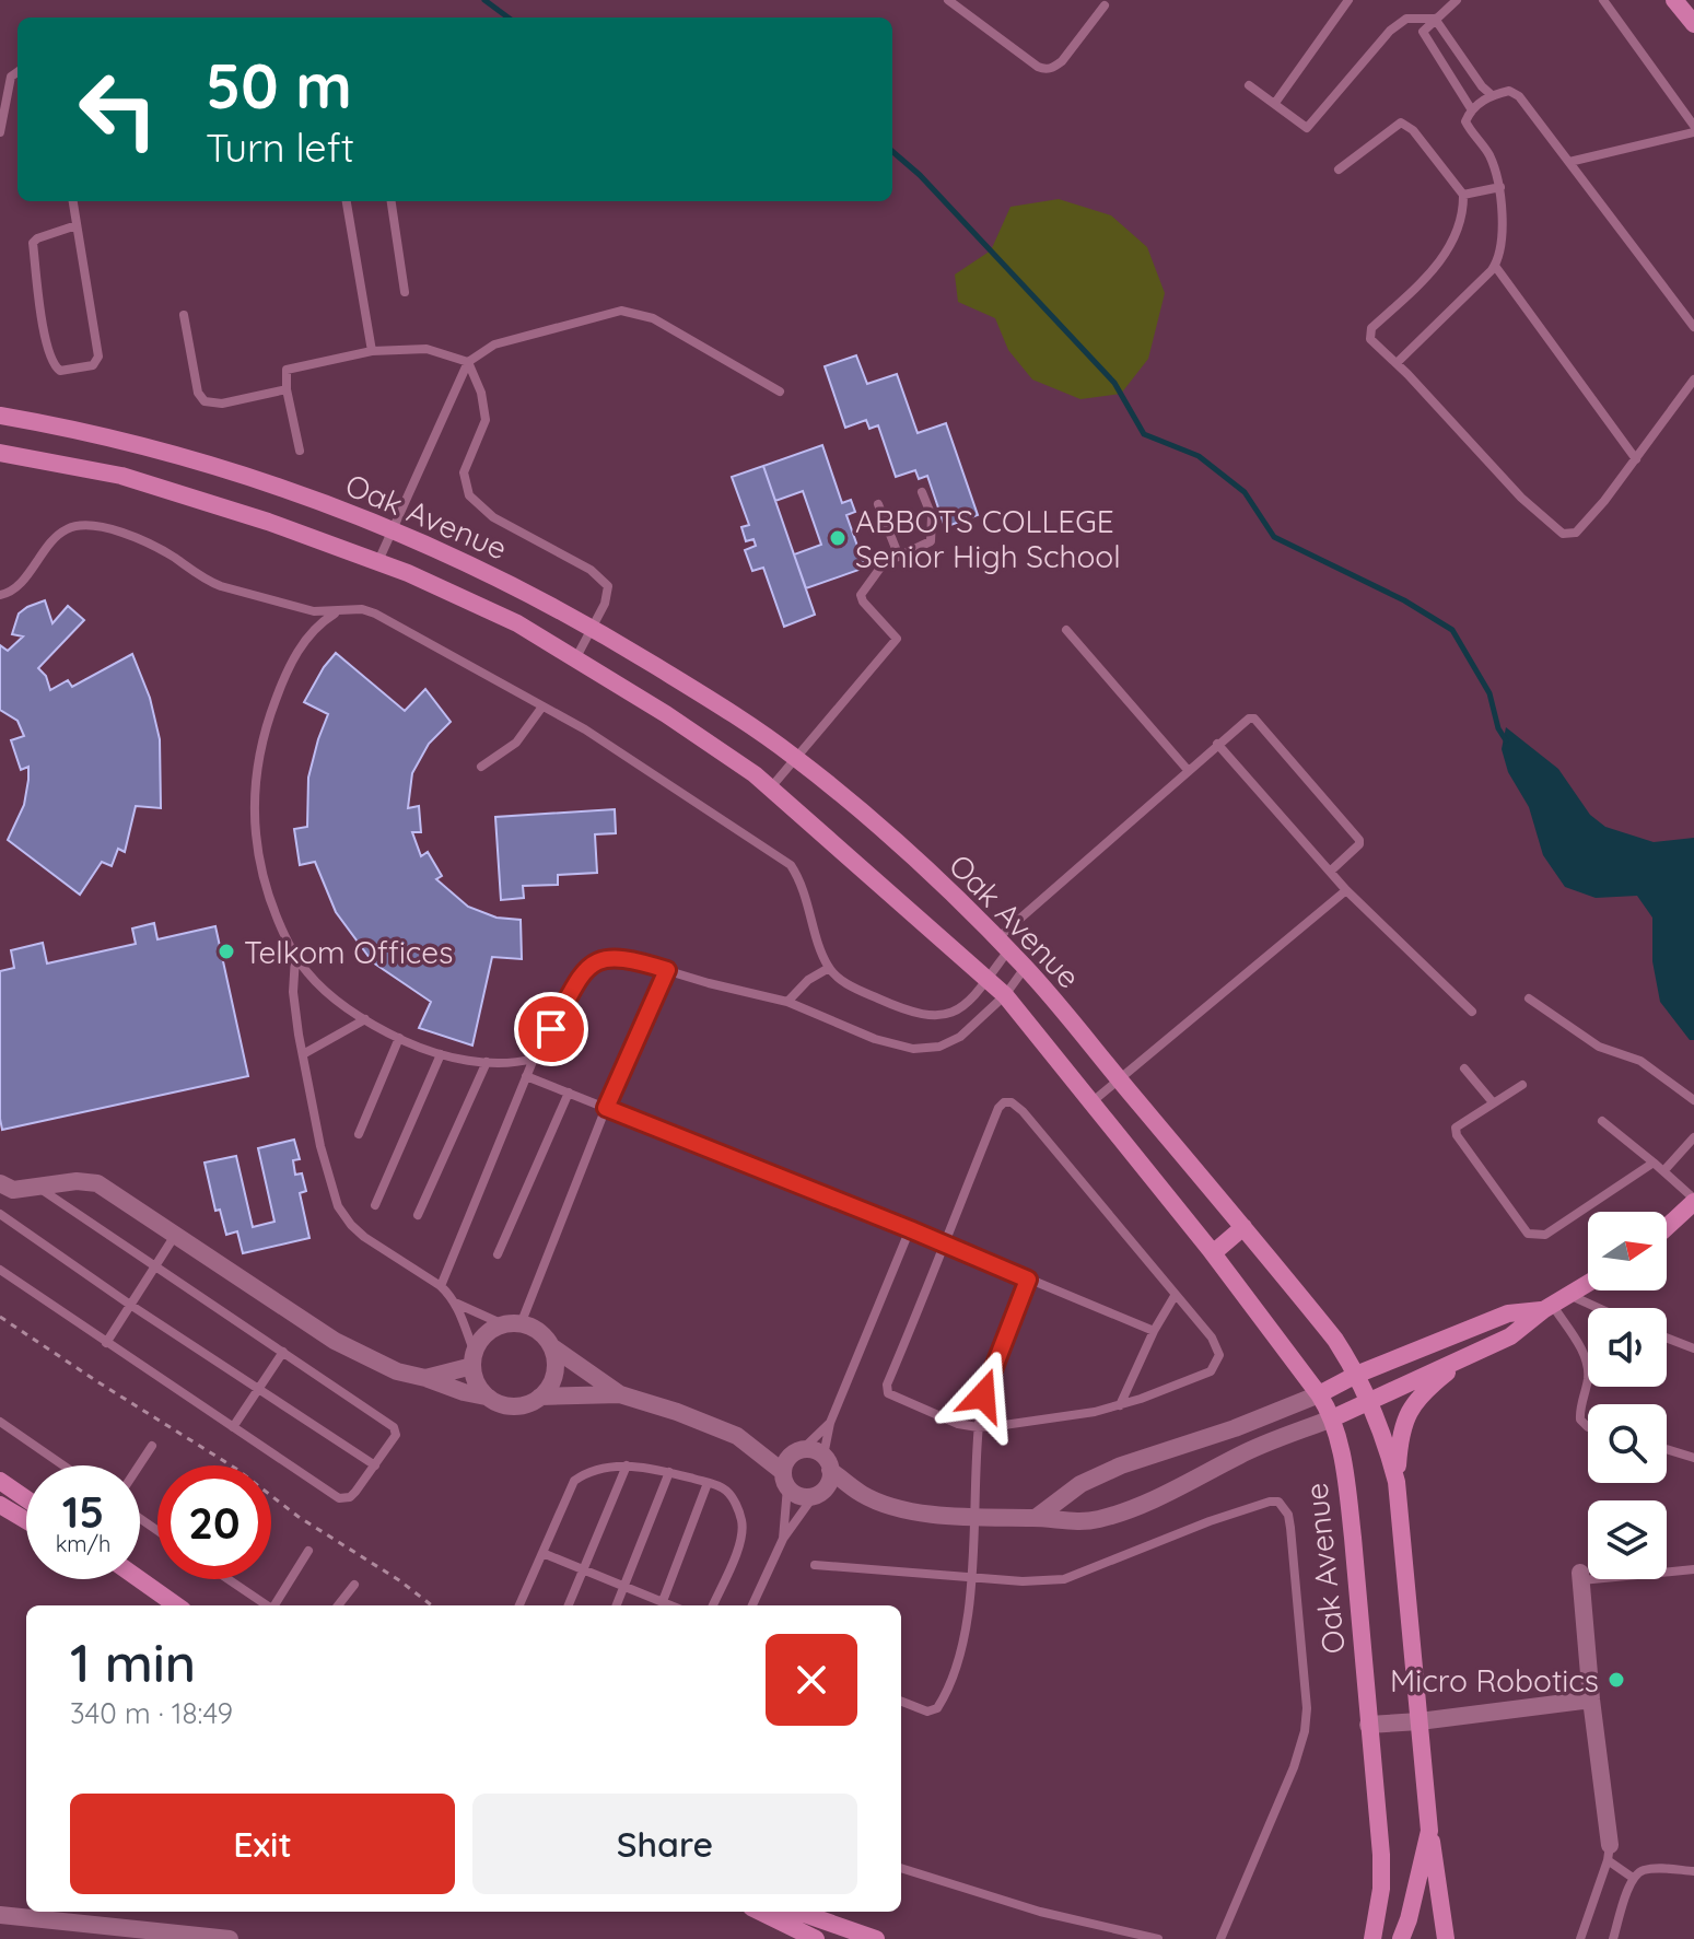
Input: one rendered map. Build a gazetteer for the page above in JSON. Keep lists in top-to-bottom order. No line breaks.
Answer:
{"streets":{"street":["Oak Avenue"]},"places":["ABBOTS COLLEGE Senior High School","Telkom Offices","Micro Robotics"],"north":"right","page":{"turn":["50 m","Turn left"],"speed":"15 km/h","limit":"20","heading":["1 min","340 m · 18:49"],"buttons":["Exit","Share"]}}
